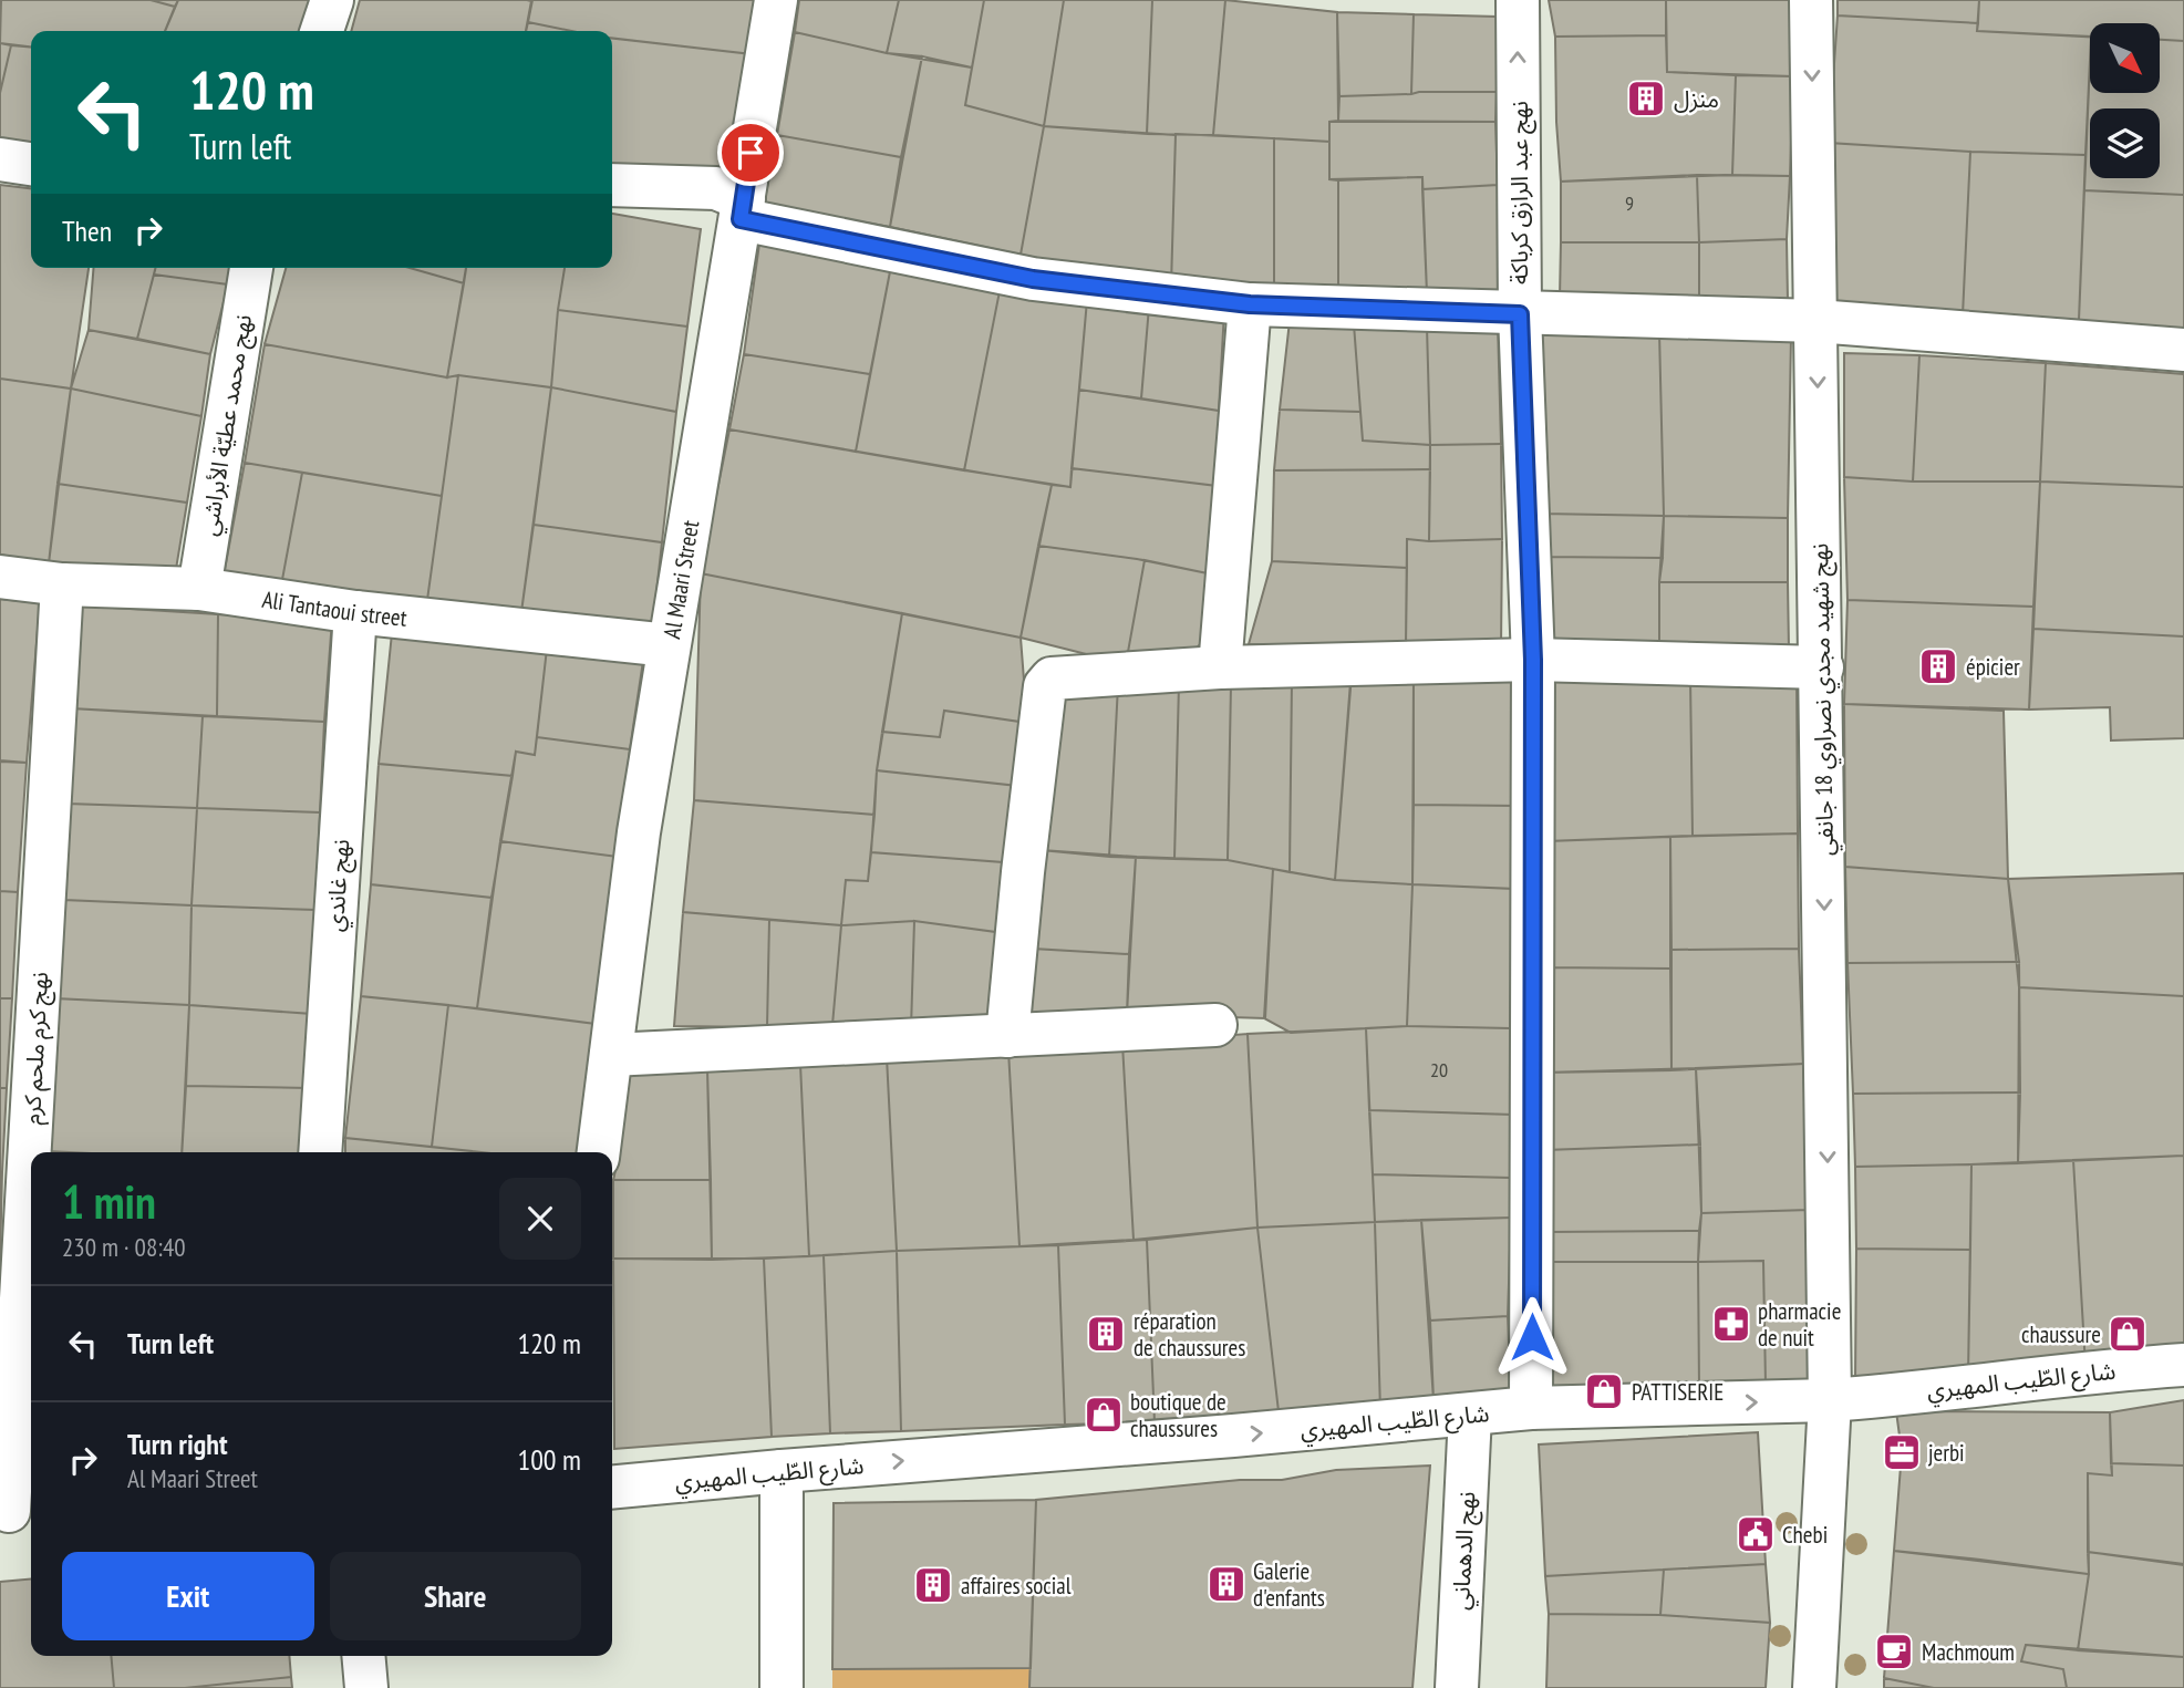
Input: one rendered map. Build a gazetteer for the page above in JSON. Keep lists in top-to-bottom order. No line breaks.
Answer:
{"streets":{"street":["نهج عبد الرازق كرباكة","نهج محمد عطيّة الأبراشي","Al Maari Street","Ali Tantaoui street","نهج شهيد مجدي نصراوي 18 جانفي","نهج غاندي","نهج كرم ملحم كرم","شارع الطّيب المهيري","نهج الدهماني"]},"crossings":[["نهج عبد الرازق كرباكة","شارع الطّيب المهيري"],["نهج محمد عطيّة الأبراشي","Ali Tantaoui street"],["Al Maari Street","Ali Tantaoui street"],["Ali Tantaoui street","نهج غاندي"],["Ali Tantaoui street","نهج كرم ملحم كرم"],["نهج شهيد مجدي نصراوي 18 جانفي","شارع الطّيب المهيري"],["شارع الطّيب المهيري","نهج الدهماني"]],"one_way":["نهج شهيد مجدي نصراوي 18 جانفي","شارع الطّيب المهيري"],"places":{"building":["منزل","épicier","réparation de chaussures","Galerie d'enfants","affaires social"],"pharmacy":["pharmacie de nuit"],"shop":["chaussure","PATTISERIE","boutique de chaussures"],"office":["jerbi"],"public building":["Chebi"],"cafe":["Machmoum"]},"house_numbers":["9","20"],"north":"bottom right","page":{"turn":["120 m","Turn left"],"then":"Then","heading":["1 min","230 m · 08:40"],"list":[{"name":"Turn left","value":"120 m"},{"name":"Turn right","note":"Al Maari Street","value":"100 m"}],"buttons":["Exit","Share"]}}
